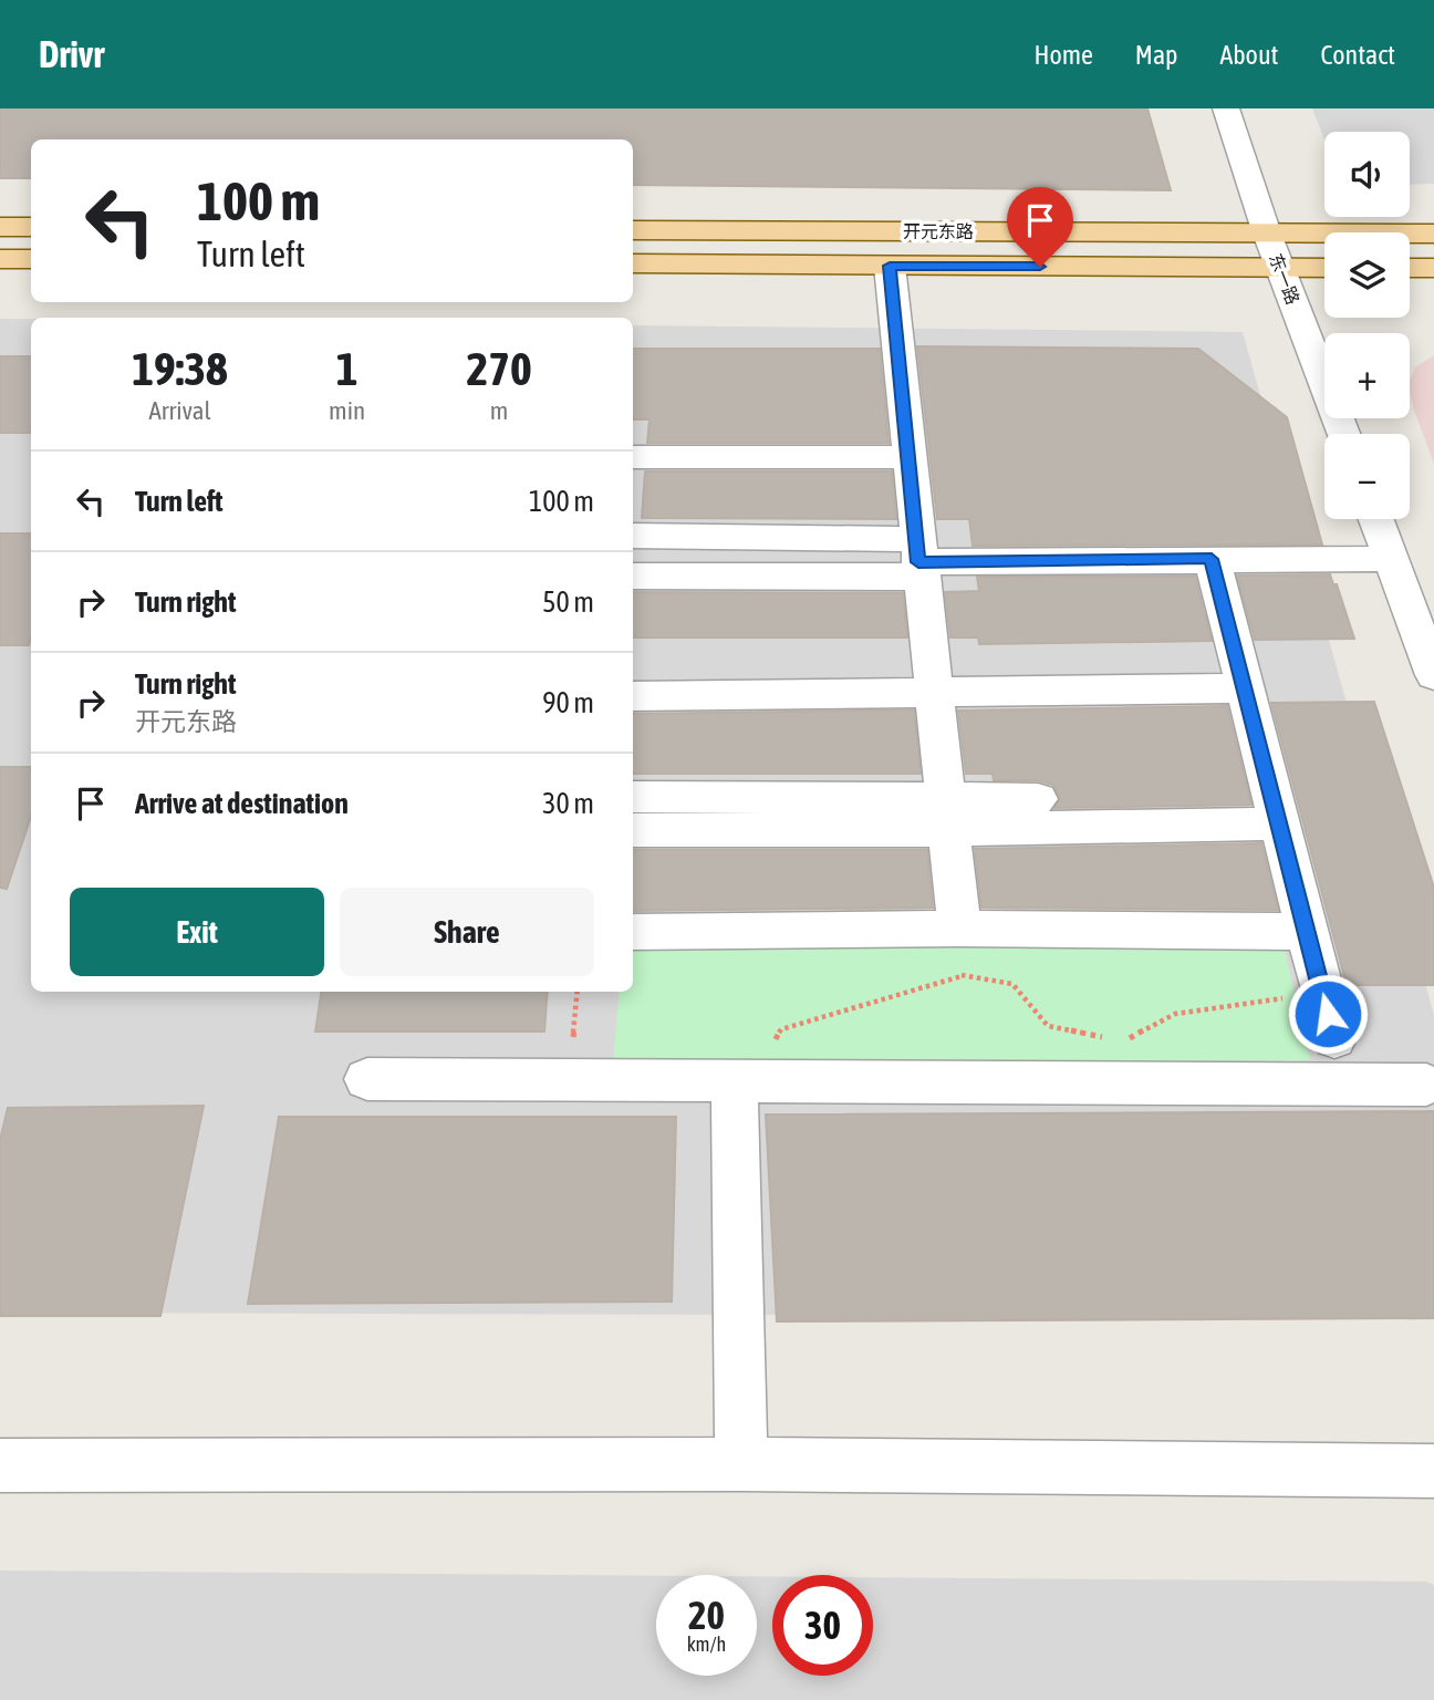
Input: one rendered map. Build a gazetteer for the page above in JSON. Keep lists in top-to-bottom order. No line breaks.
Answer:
{"streets":{"main road":["开元东路"],"street":["东一路"]},"crossings":[["开元东路","东一路"]],"page":{"header":"Drivr","nav":["Home","Map","About","Contact"],"map_buttons":["+","−"],"turn":["100 m","Turn left"],"eta":["19:38","Arrival","1","min","270","m"],"list":[{"name":"Turn left","value":"100 m"},{"name":"Turn right","value":"50 m"},{"name":"Turn right","note":"开元东路","value":"90 m"},{"name":"Arrive at destination","value":"30 m"}],"buttons":["Exit","Share"],"speed":"20 km/h","limit":"30"}}
